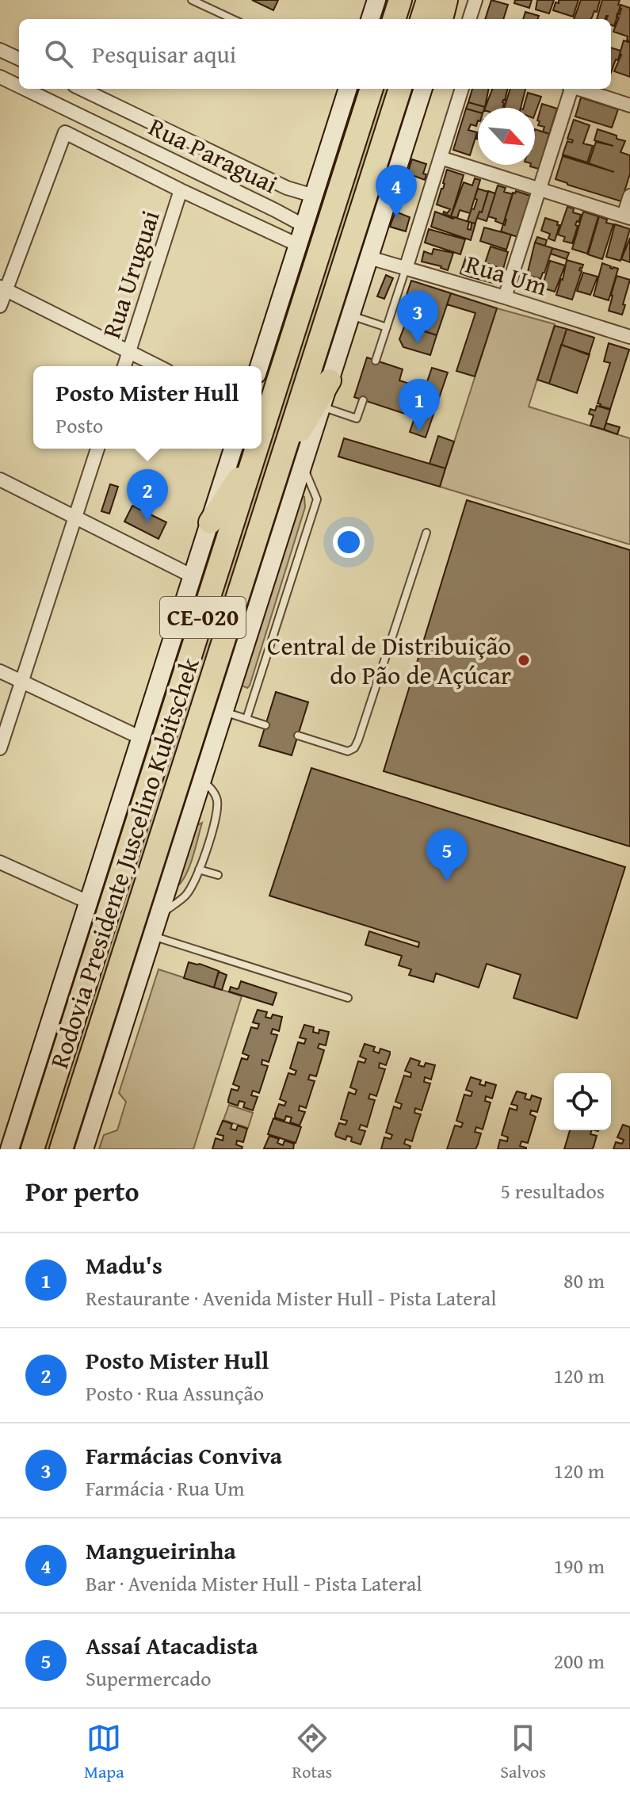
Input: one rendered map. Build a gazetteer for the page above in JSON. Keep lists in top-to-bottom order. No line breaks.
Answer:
{"streets":{"highway":["CE-020","Rodovia Presidente Juscelino Kubitschek"],"street":["Rua Paraguai","Rua Uruguai","Rua Um"]},"places":["Central de Distribuição do Pão de Açúcar"],"north":"bottom right","page":{"search":"Pesquisar aqui","pins":["4","3","1","2","5"],"popup":["Posto Mister Hull","Posto"],"heading":["Por perto","5 resultados"],"list":[{"mark":"1","name":"Madu's","note":"Restaurante · Avenida Mister Hull - Pista Lateral","value":"80 m"},{"mark":"2","name":"Posto Mister Hull","note":"Posto · Rua Assunção","value":"120 m"},{"mark":"3","name":"Farmácias Conviva","note":"Farmácia · Rua Um","value":"120 m"},{"mark":"4","name":"Mangueirinha","note":"Bar · Avenida Mister Hull - Pista Lateral","value":"190 m"},{"mark":"5","name":"Assaí Atacadista","note":"Supermercado","value":"200 m"}],"nav":["Mapa","Rotas","Salvos"]}}
